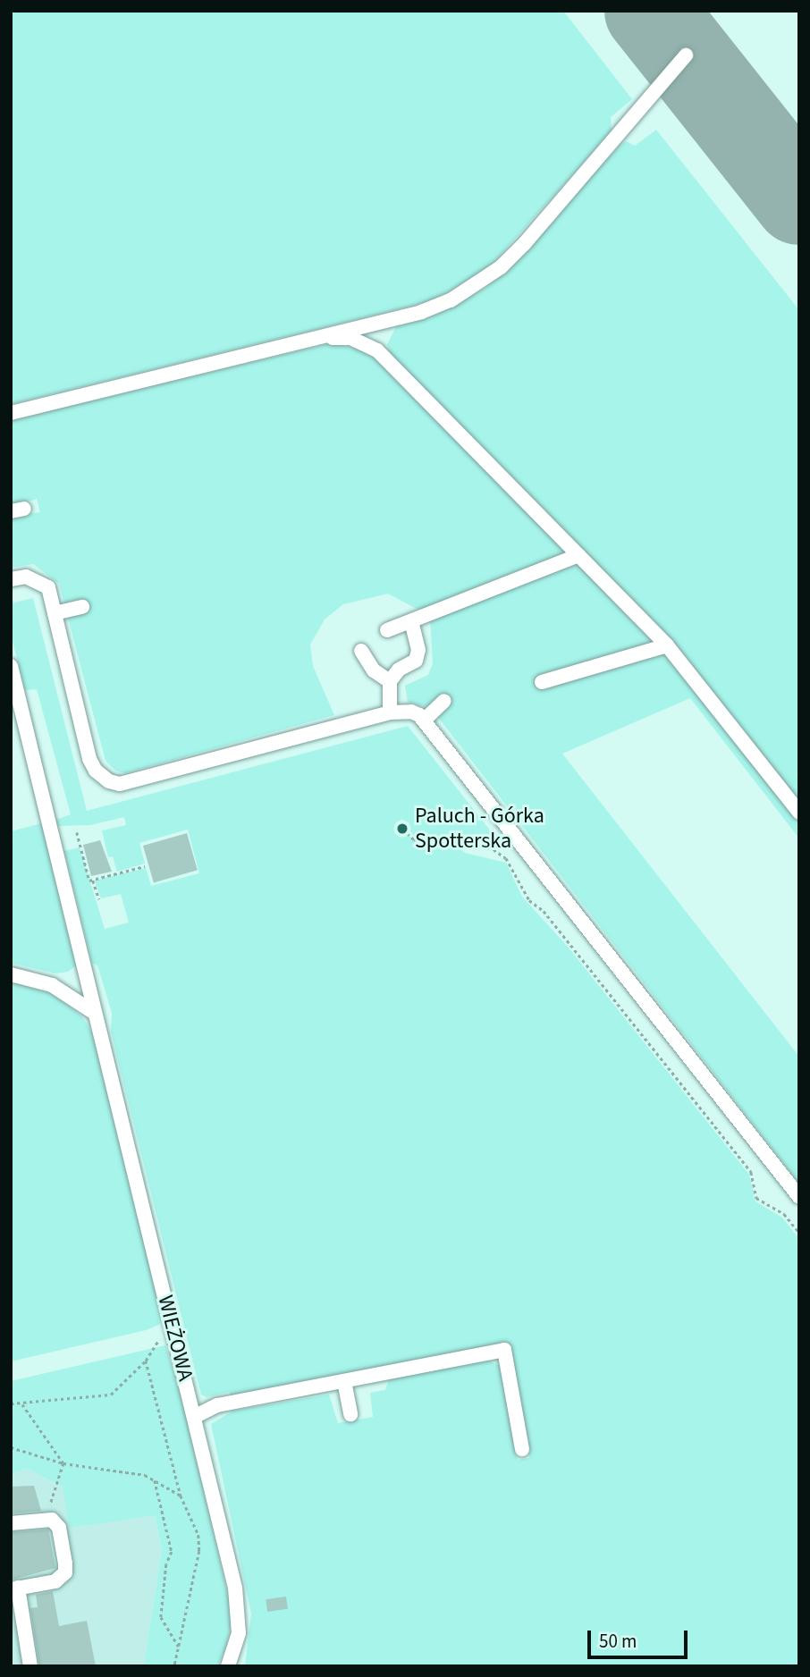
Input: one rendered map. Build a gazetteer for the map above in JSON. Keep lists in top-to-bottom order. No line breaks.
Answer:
{"streets":{"lane":["WIEŻOWA"]},"places":["Paluch - Górka Spotterska"],"scale_bar":"50 m"}
